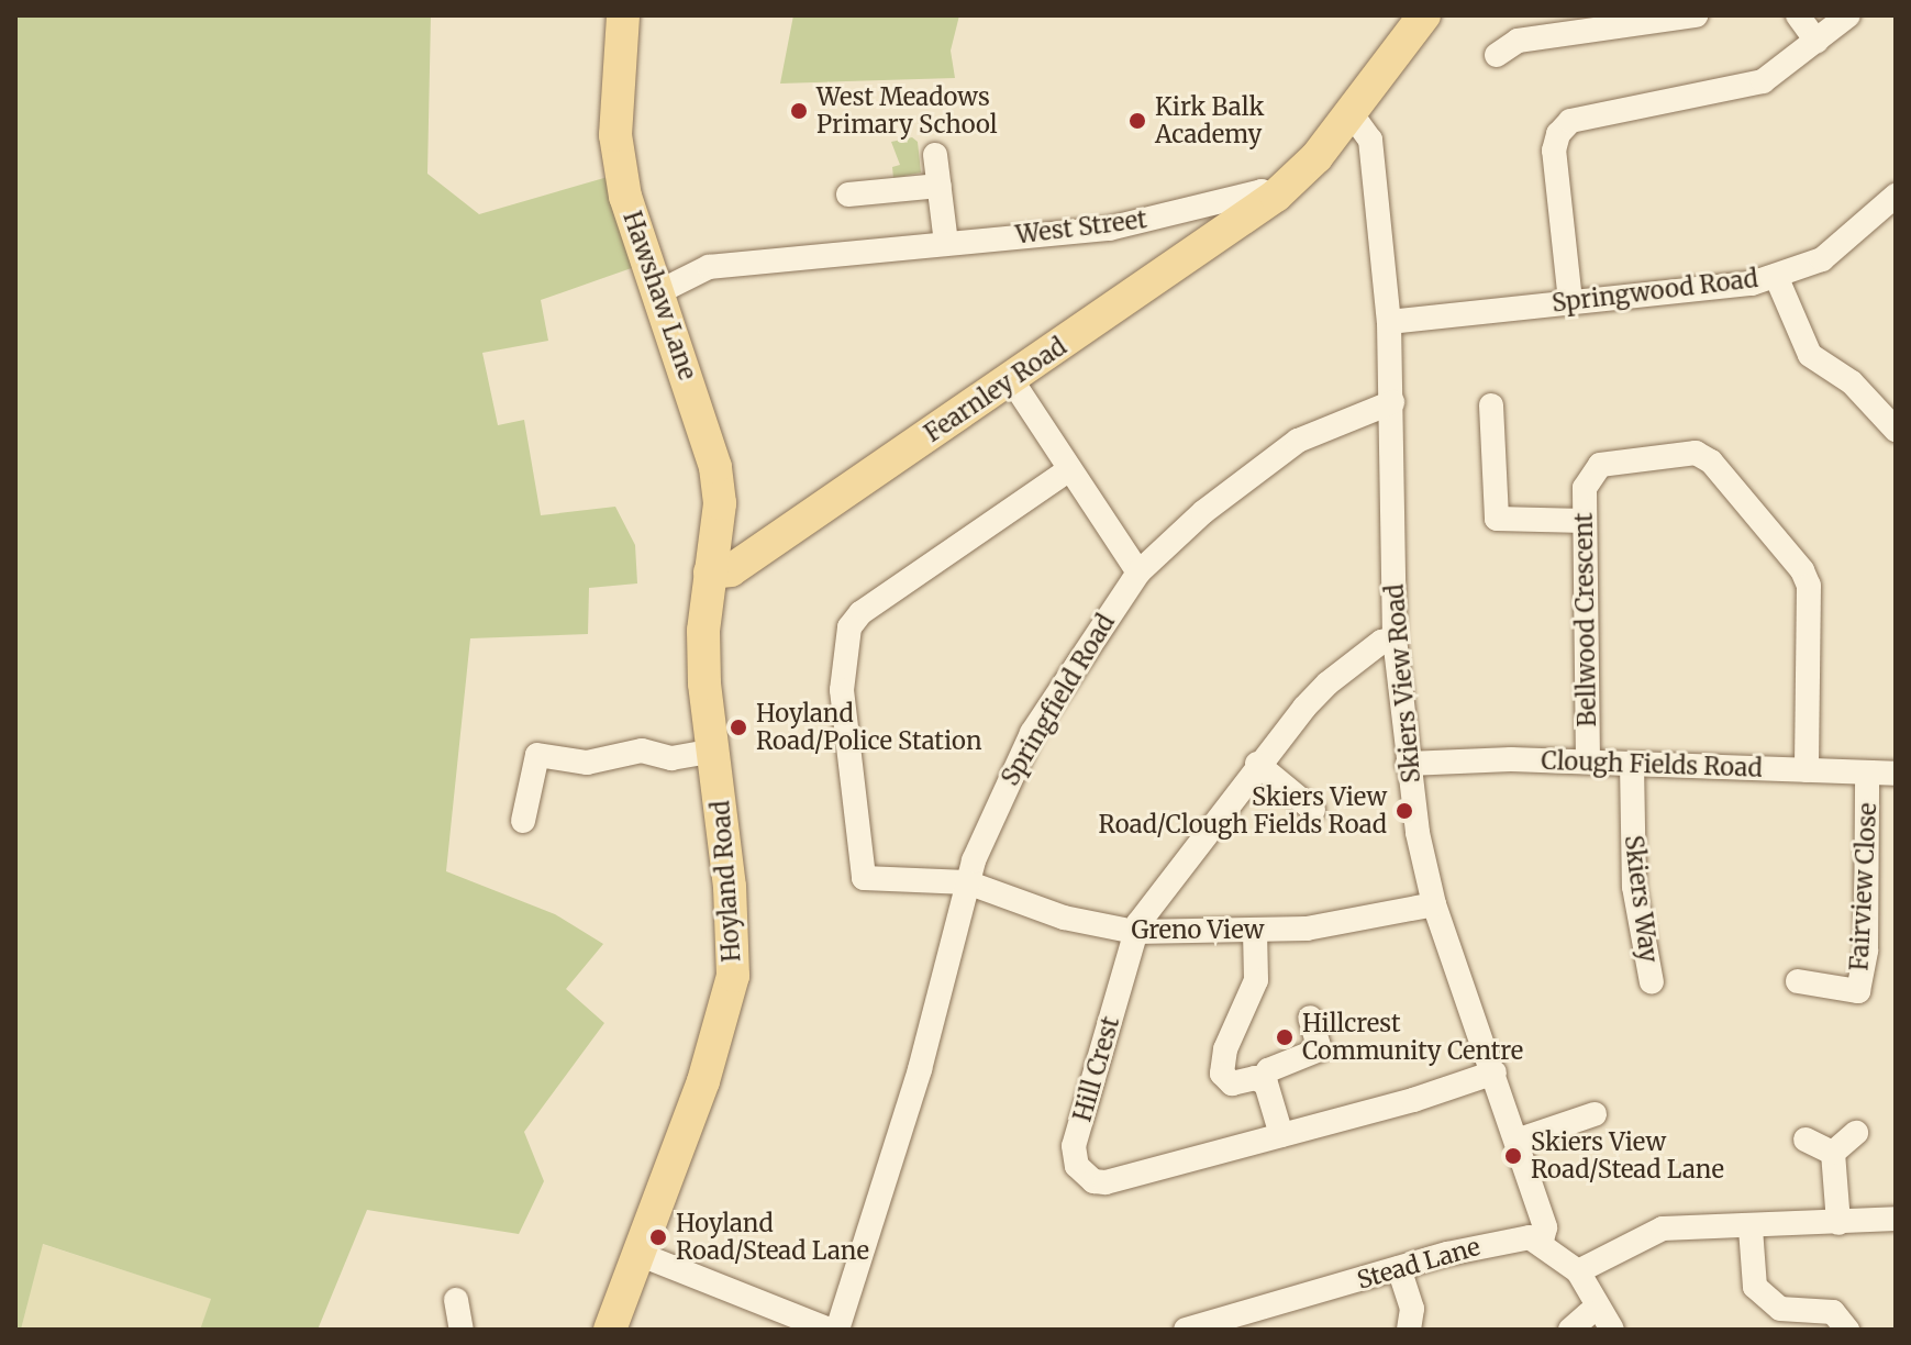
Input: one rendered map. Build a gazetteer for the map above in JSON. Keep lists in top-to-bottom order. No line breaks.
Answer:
{"streets":{"main road":["Hawshaw Lane","Fearnley Road","Hoyland Road"],"street":["West Street","Springwood Road","Bellwood Crescent","Skiers View Road","Springfield Road","Clough Fields Road","Fairview Close","Skiers Way","Greno View","Hill Crest","Stead Lane"]},"crossings":[["West Street","Hawshaw Lane"],["West Street","Fearnley Road"],["Springwood Road","Skiers View Road"],["Hawshaw Lane","Fearnley Road"],["Hawshaw Lane","Hoyland Road"],["Fearnley Road","Hoyland Road"],["Bellwood Crescent","Clough Fields Road"],["Skiers View Road","Springfield Road"],["Skiers View Road","Clough Fields Road"],["Skiers View Road","Greno View"],["Skiers View Road","Hill Crest"],["Skiers View Road","Stead Lane"],["Springfield Road","Greno View"],["Clough Fields Road","Fairview Close"],["Clough Fields Road","Skiers Way"],["Greno View","Hill Crest"]],"places":["West Meadows Primary School","Kirk Balk Academy","Hoyland Road/Police Station","Skiers View Road/Clough Fields Road","Hillcrest Community Centre","Skiers View Road/Stead Lane","Hoyland Road/Stead Lane"]}
